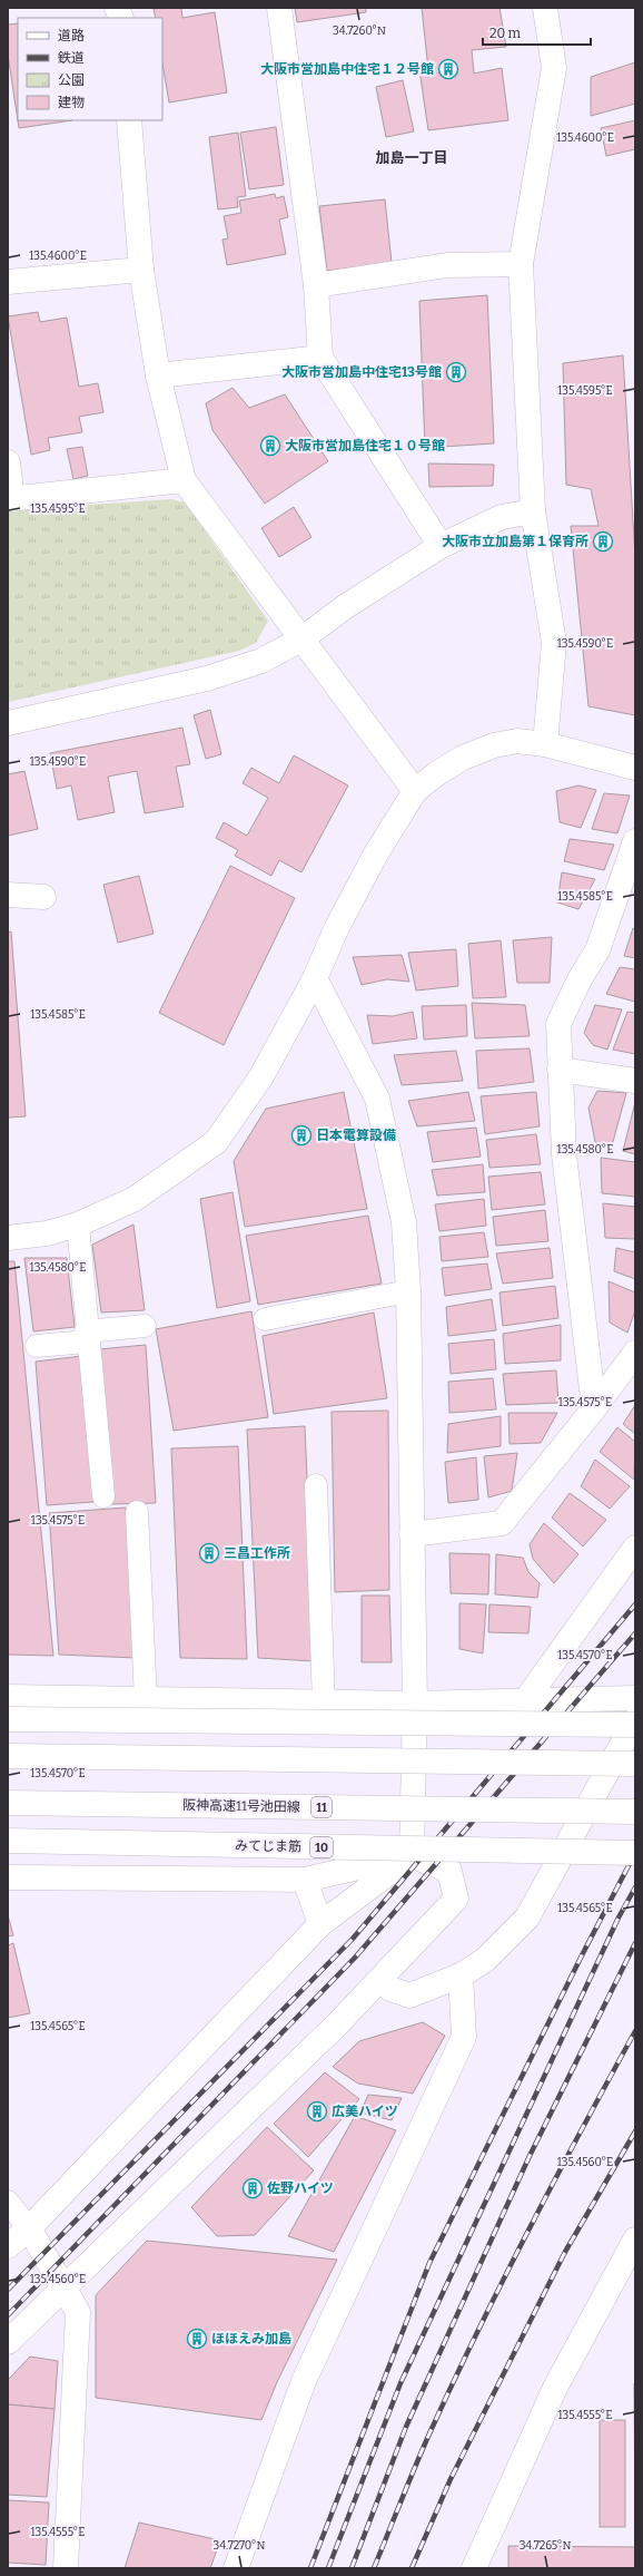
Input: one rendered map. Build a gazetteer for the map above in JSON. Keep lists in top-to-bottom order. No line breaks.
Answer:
{"streets":{"main road":["阪神高速11号池田線","11","みてじま筋","10"]},"districts":["加島一丁目"],"places":{"building":["大阪市営加島中住宅１２号館","大阪市営加島中住宅13号館","大阪市営加島住宅１０号館","大阪市立加島第１保育所","日本電算設備","三昌工作所","広美ハイツ","佐野ハイツ","ほほえみ加島"]},"legend":["道路","鉄道","公園","建物"],"scale_bar":"20 m","coordinates":["34.7260°N","135.4600°E","135.4595°E","135.4590°E","135.4585°E","135.4580°E","135.4575°E","135.4570°E","135.4565°E","135.4560°E","135.4555°E","34.7270°N","34.7265°N"]}
